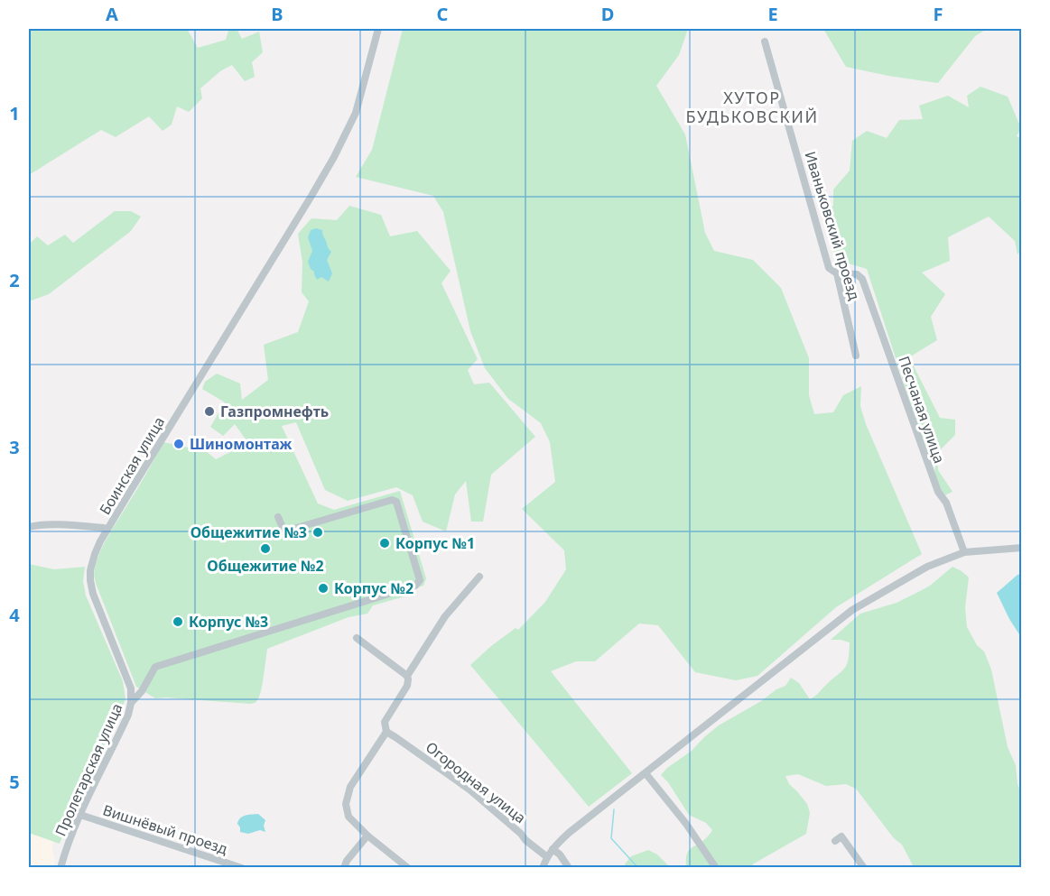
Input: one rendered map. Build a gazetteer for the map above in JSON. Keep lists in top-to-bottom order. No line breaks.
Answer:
{"streets":{"street":["Иваньковский проезд","Песчаная улица","Боинская улица","Пролетарская улица","Огородная улица","Вишнёвый проезд"]},"crossings":[["Иваньковский проезд","Песчаная улица"],["Боинская улица","Пролетарская улица"],["Пролетарская улица","Вишнёвый проезд"]],"districts":["ХУТОР БУДЬКОВСКИЙ"],"places":["Газпромнефть","Шиномонтаж","Общежитие №3","Корпус №1","Общежитие №2","Корпус №2","Корпус №3"],"grid":{"columns":["A","B","C","D","E","F"],"rows":["1","2","3","4","5"]}}
